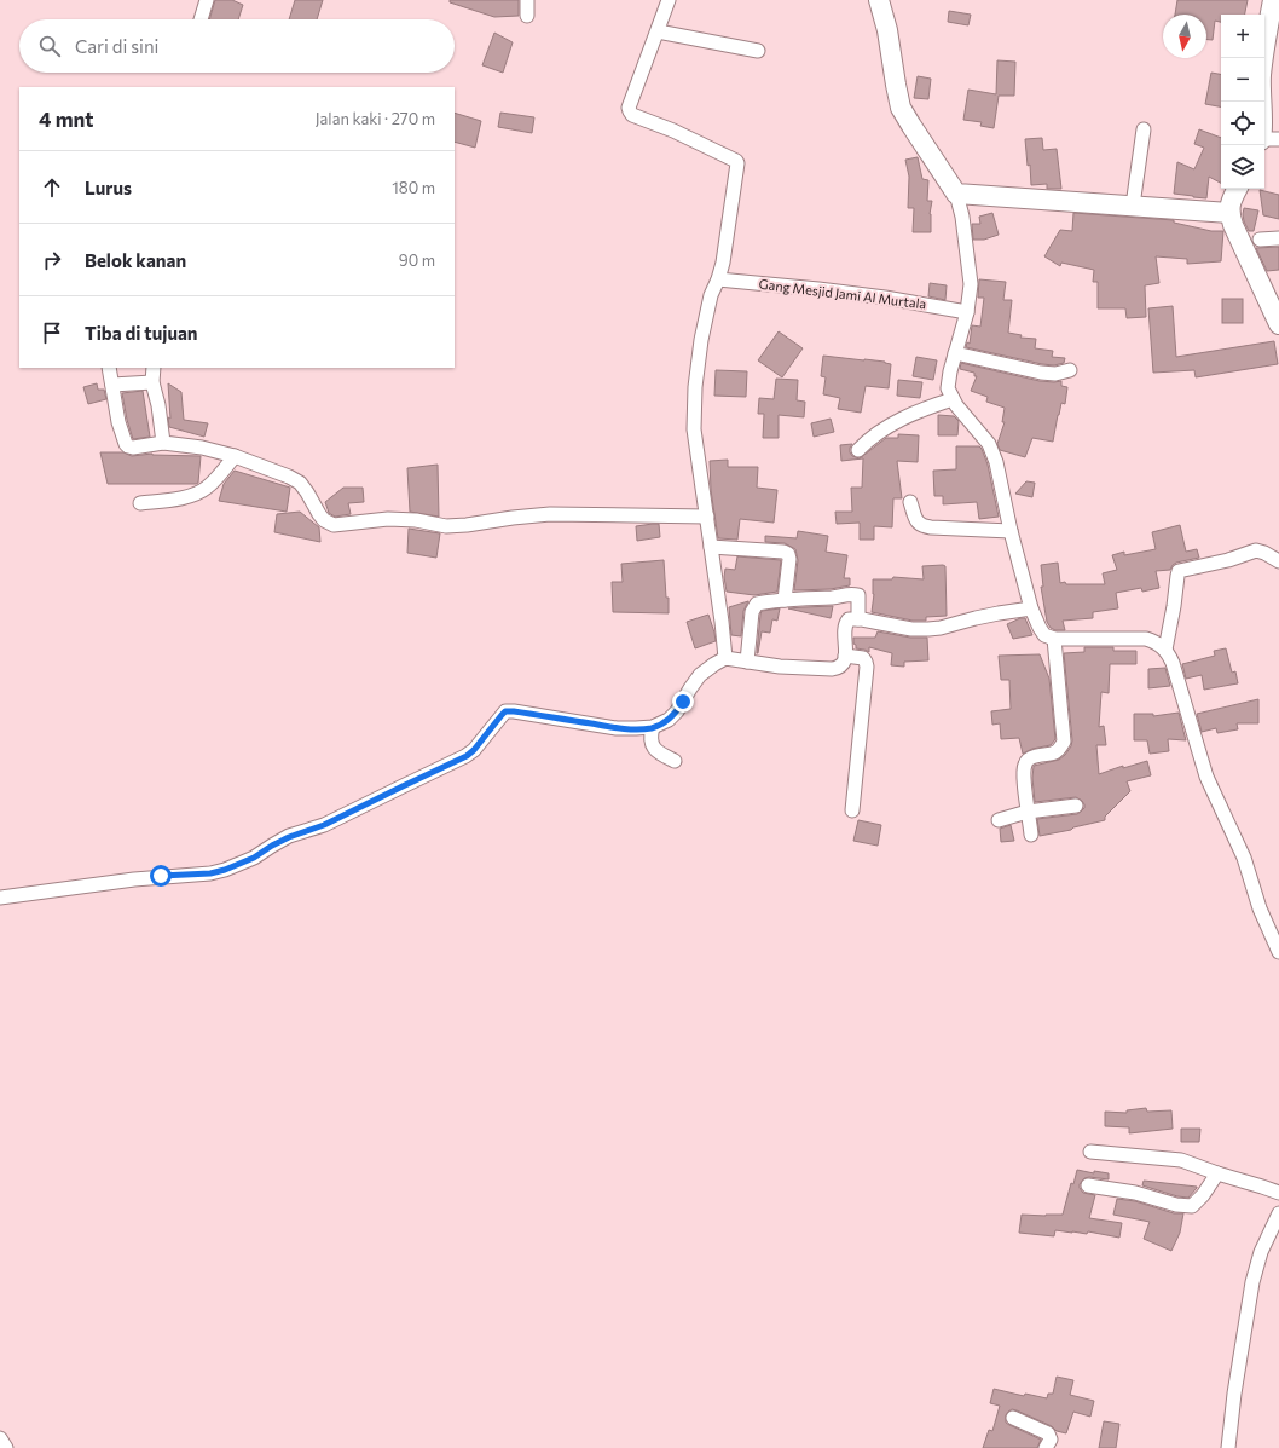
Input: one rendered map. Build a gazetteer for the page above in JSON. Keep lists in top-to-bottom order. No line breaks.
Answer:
{"streets":{"street":["Gang Mesjid Jami Al Murtala"]},"north":"bottom","page":{"map_buttons":["+","−"],"search":"Cari di sini","heading":["4 mnt","Jalan kaki · 270 m"],"list":[["Lurus","180 m"],["Belok kanan","90 m"],"Tiba di tujuan"]}}
